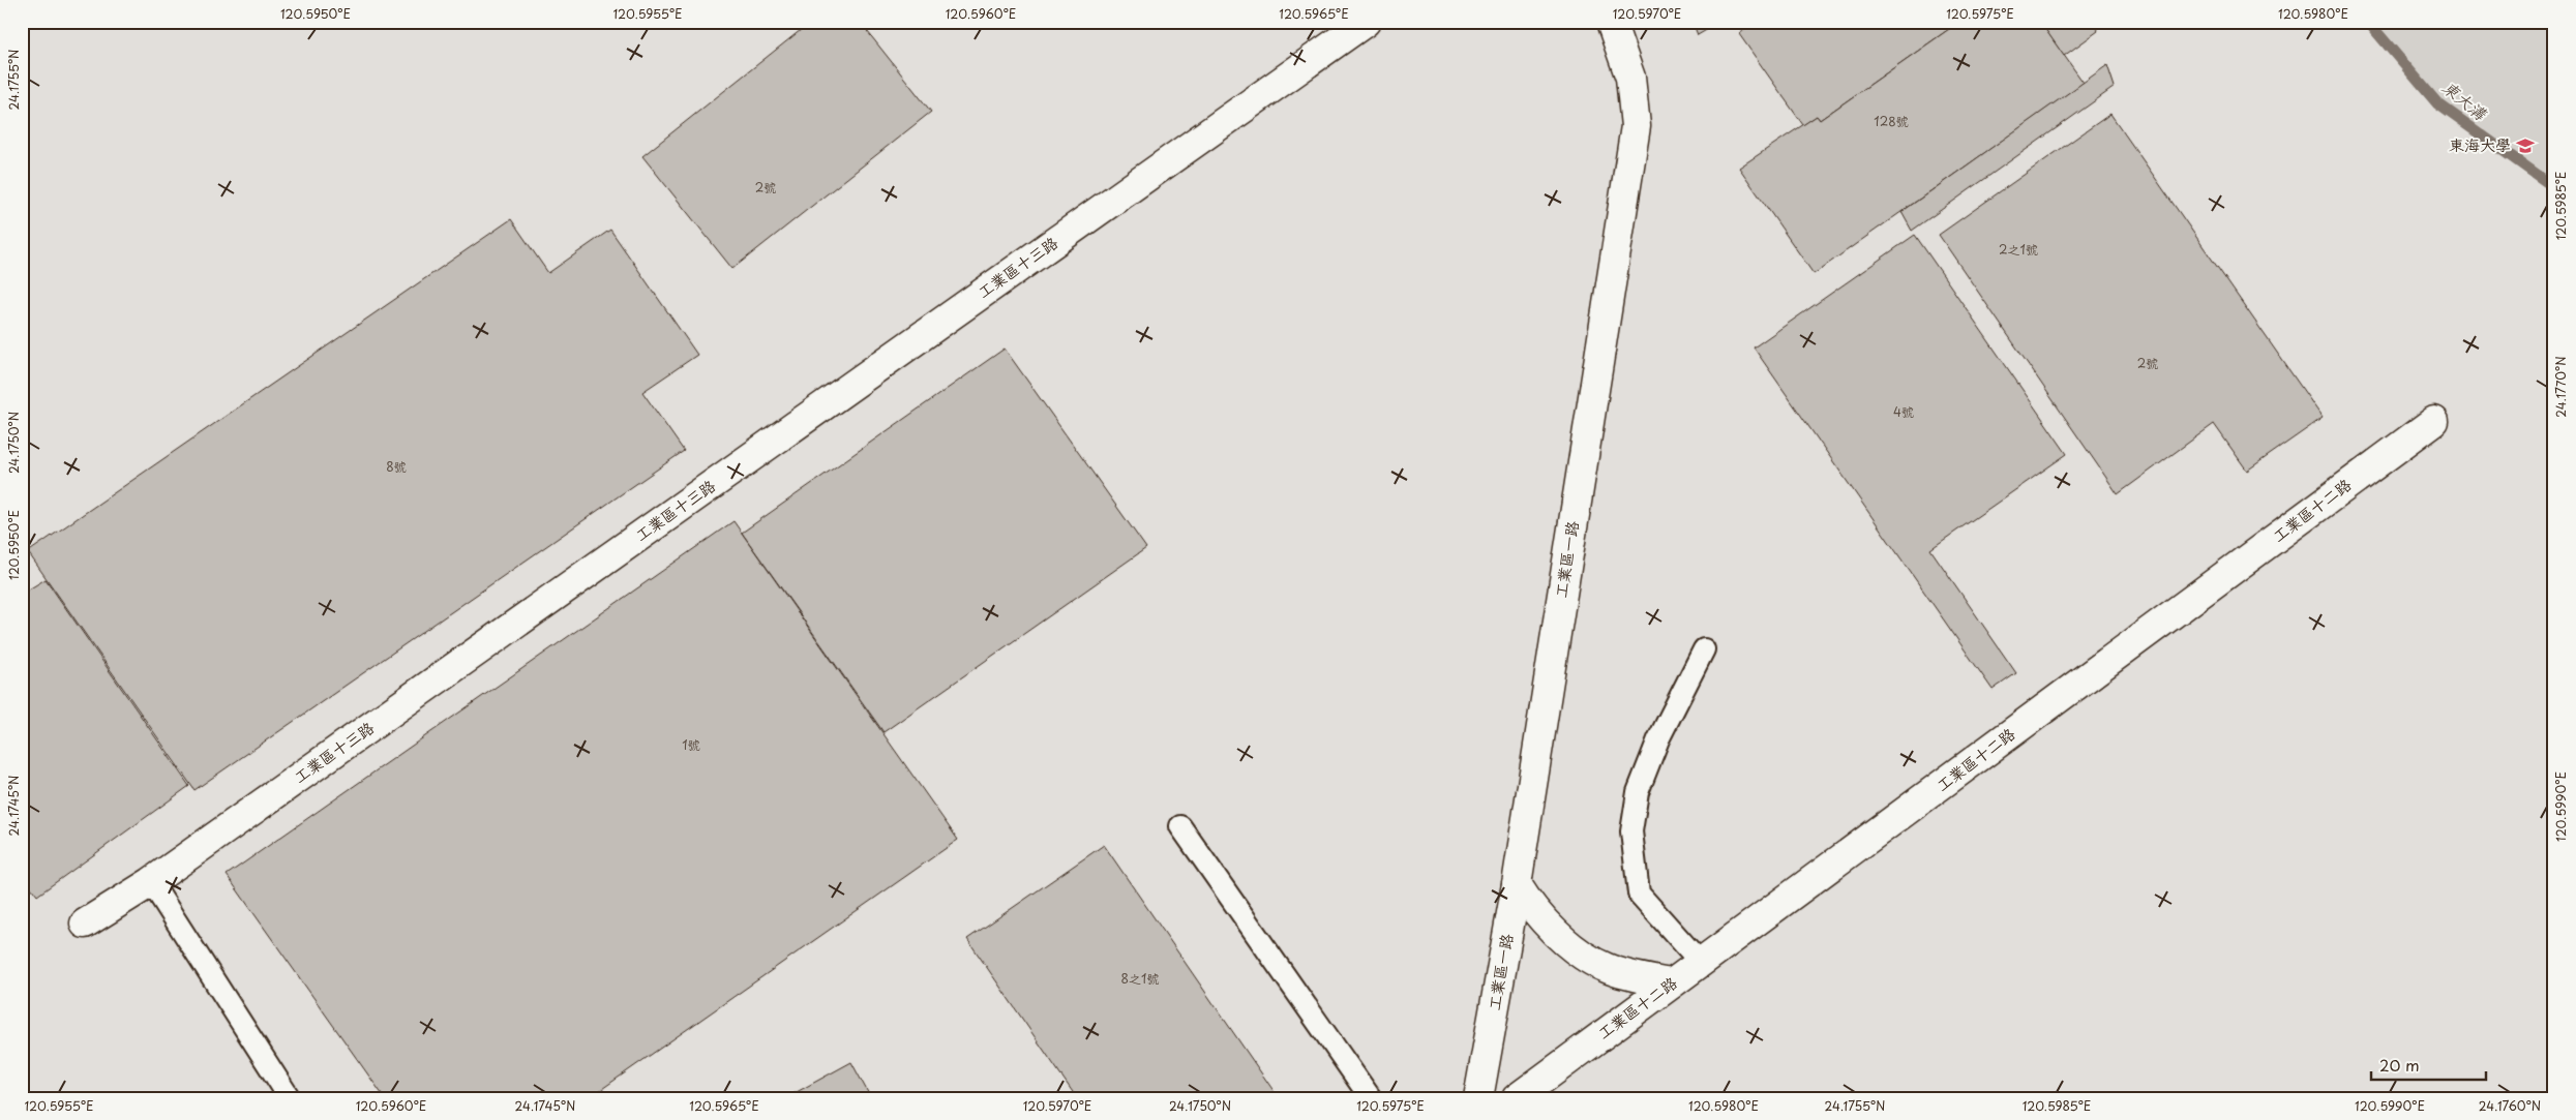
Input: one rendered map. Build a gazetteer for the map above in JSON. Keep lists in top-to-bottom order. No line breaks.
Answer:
{"streets":{"street":["工業區十三路","工業區十二路","工業區一路"]},"water":["東大溝"],"places":{"school or university":["東海大學"]},"house_numbers":["128號","2號","2之1號","2號","4號","8號","1號","8之1號"],"scale_bar":"20 m","coordinates":["120.5950°E","120.5955°E","120.5960°E","120.5965°E","120.5970°E","120.5975°E","120.5980°E","24.1755°N","120.5985°E","24.1770°N","24.1750°N","24.1745°N","120.5990°E","24.1760°N"]}
